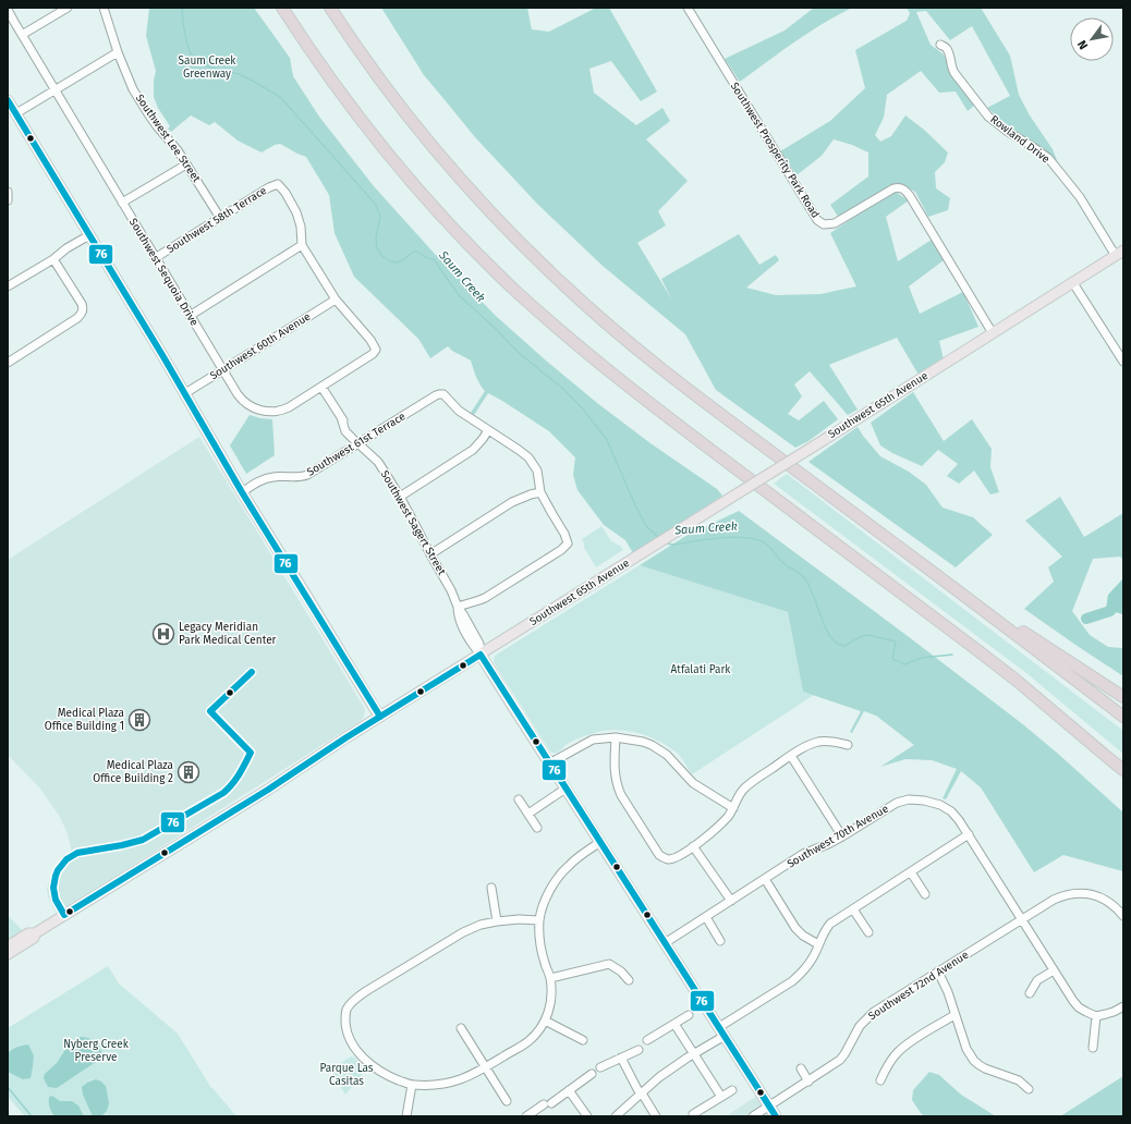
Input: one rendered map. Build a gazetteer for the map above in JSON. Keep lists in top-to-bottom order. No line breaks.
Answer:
{"streets":{"main road":["Southwest 65th Avenue","Southwest Sagert Street"],"street":["Southwest Lee Street","Rowland Drive","Southwest Prosperity Park Road","Southwest 58th Terrace","Southwest Sequoia Drive","Southwest 60th Avenue","Southwest 61st Terrace","Southwest 70th Avenue","Southwest 72nd Avenue"]},"crossings":[["Southwest Lee Street","Southwest 58th Terrace"],["Rowland Drive","Southwest 65th Avenue"],["Southwest Prosperity Park Road","Southwest 65th Avenue"],["Southwest 58th Terrace","Southwest Sequoia Drive"],["Southwest Sequoia Drive","Southwest 60th Avenue"],["Southwest Sequoia Drive","Southwest Sagert Street"],["Southwest 65th Avenue","Southwest Sagert Street"],["Southwest 61st Terrace","Southwest Sagert Street"],["Southwest Sagert Street","Southwest 70th Avenue"],["Southwest Sagert Street","Southwest 72nd Avenue"],["Southwest 70th Avenue","Southwest 72nd Avenue"]],"water":["Saum Creek"],"parks":["Saum Creek Greenway","Atfalati Park","Nyberg Creek Preserve","Parque Las Casitas"],"places":{"hospital":["Legacy Meridian Park Medical Center"],"building":["Medical Plaza Office Building 1","Medical Plaza Office Building 2"]},"lines":["transit line 76"],"north":"bottom left"}
